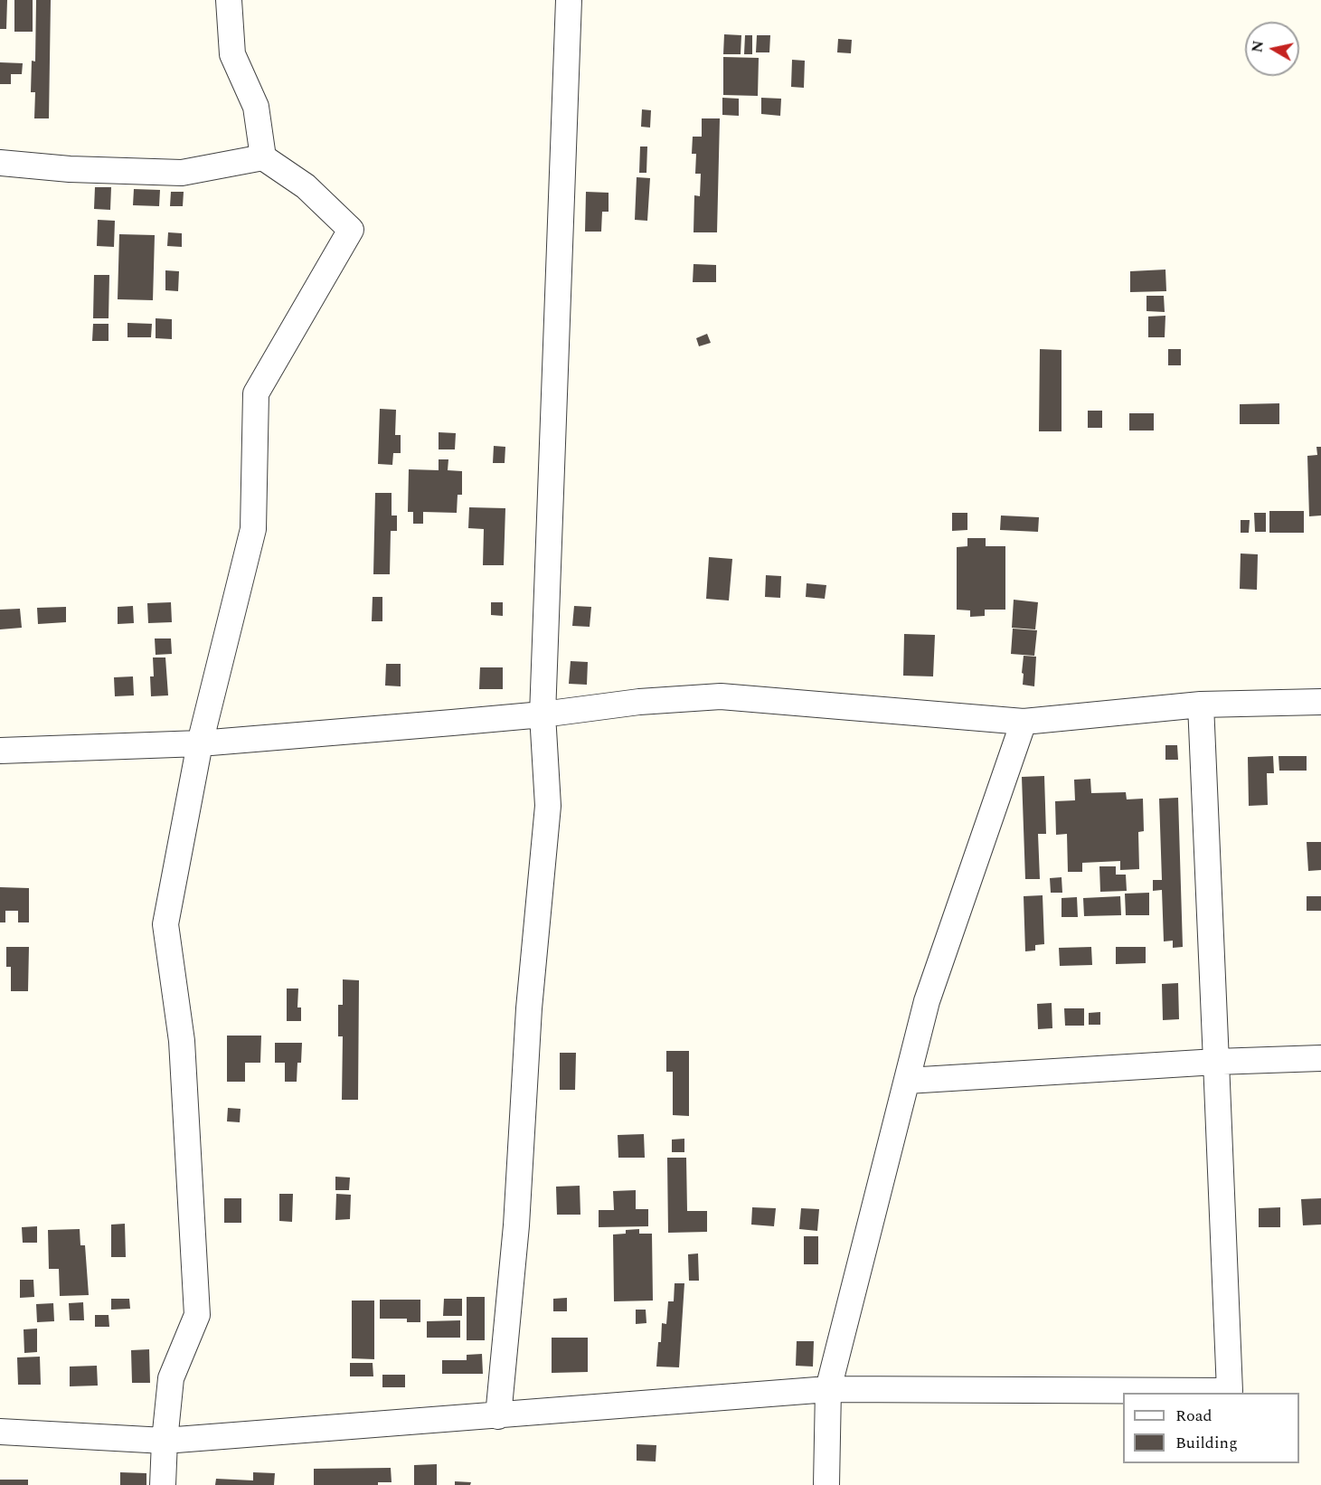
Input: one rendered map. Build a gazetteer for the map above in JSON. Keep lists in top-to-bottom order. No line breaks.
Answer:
{"legend":["Road","Building"],"north":"left"}
